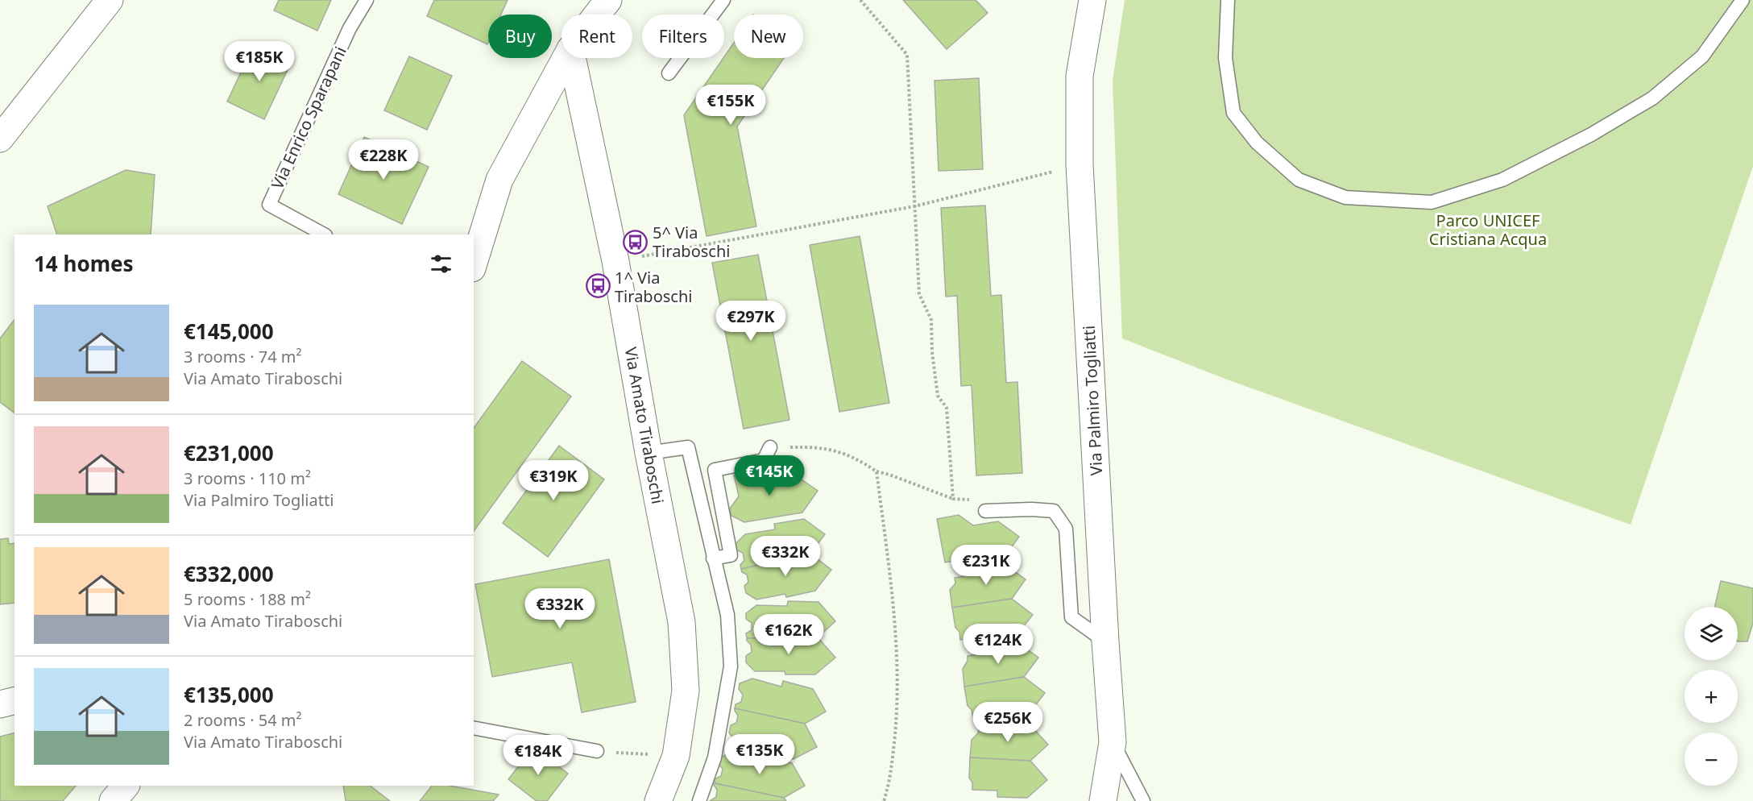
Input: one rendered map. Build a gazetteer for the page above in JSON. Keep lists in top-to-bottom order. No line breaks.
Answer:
{"streets":{"street":["Via Palmiro Togliatti","Via Amato Tiraboschi"],"lane":["Via Enrico Sparapani"]},"parks":["Parco UNICEF Cristiana Acqua"],"places":{"bus stop":["5^ Via Tiraboschi","1^ Via Tiraboschi"]},"page":{"chip":["Buy","Rent","Filters","New"],"price":["€185K","€155K","€228K","€297K","€145K","€319K","€332K","€231K","€332K","€162K","€124K","€256K","€135K","€184K"],"heading":"14 homes","list":[{"name":"€145,000","note":"3 rooms · 74 m² · Via Amato Tiraboschi"},{"name":"€231,000","note":"3 rooms · 110 m² · Via Palmiro Togliatti"},{"name":"€332,000","note":"5 rooms · 188 m² · Via Amato Tiraboschi"},{"name":"€135,000","note":"2 rooms · 54 m² · Via Amato Tiraboschi"}],"map_buttons":["+","−"]}}
